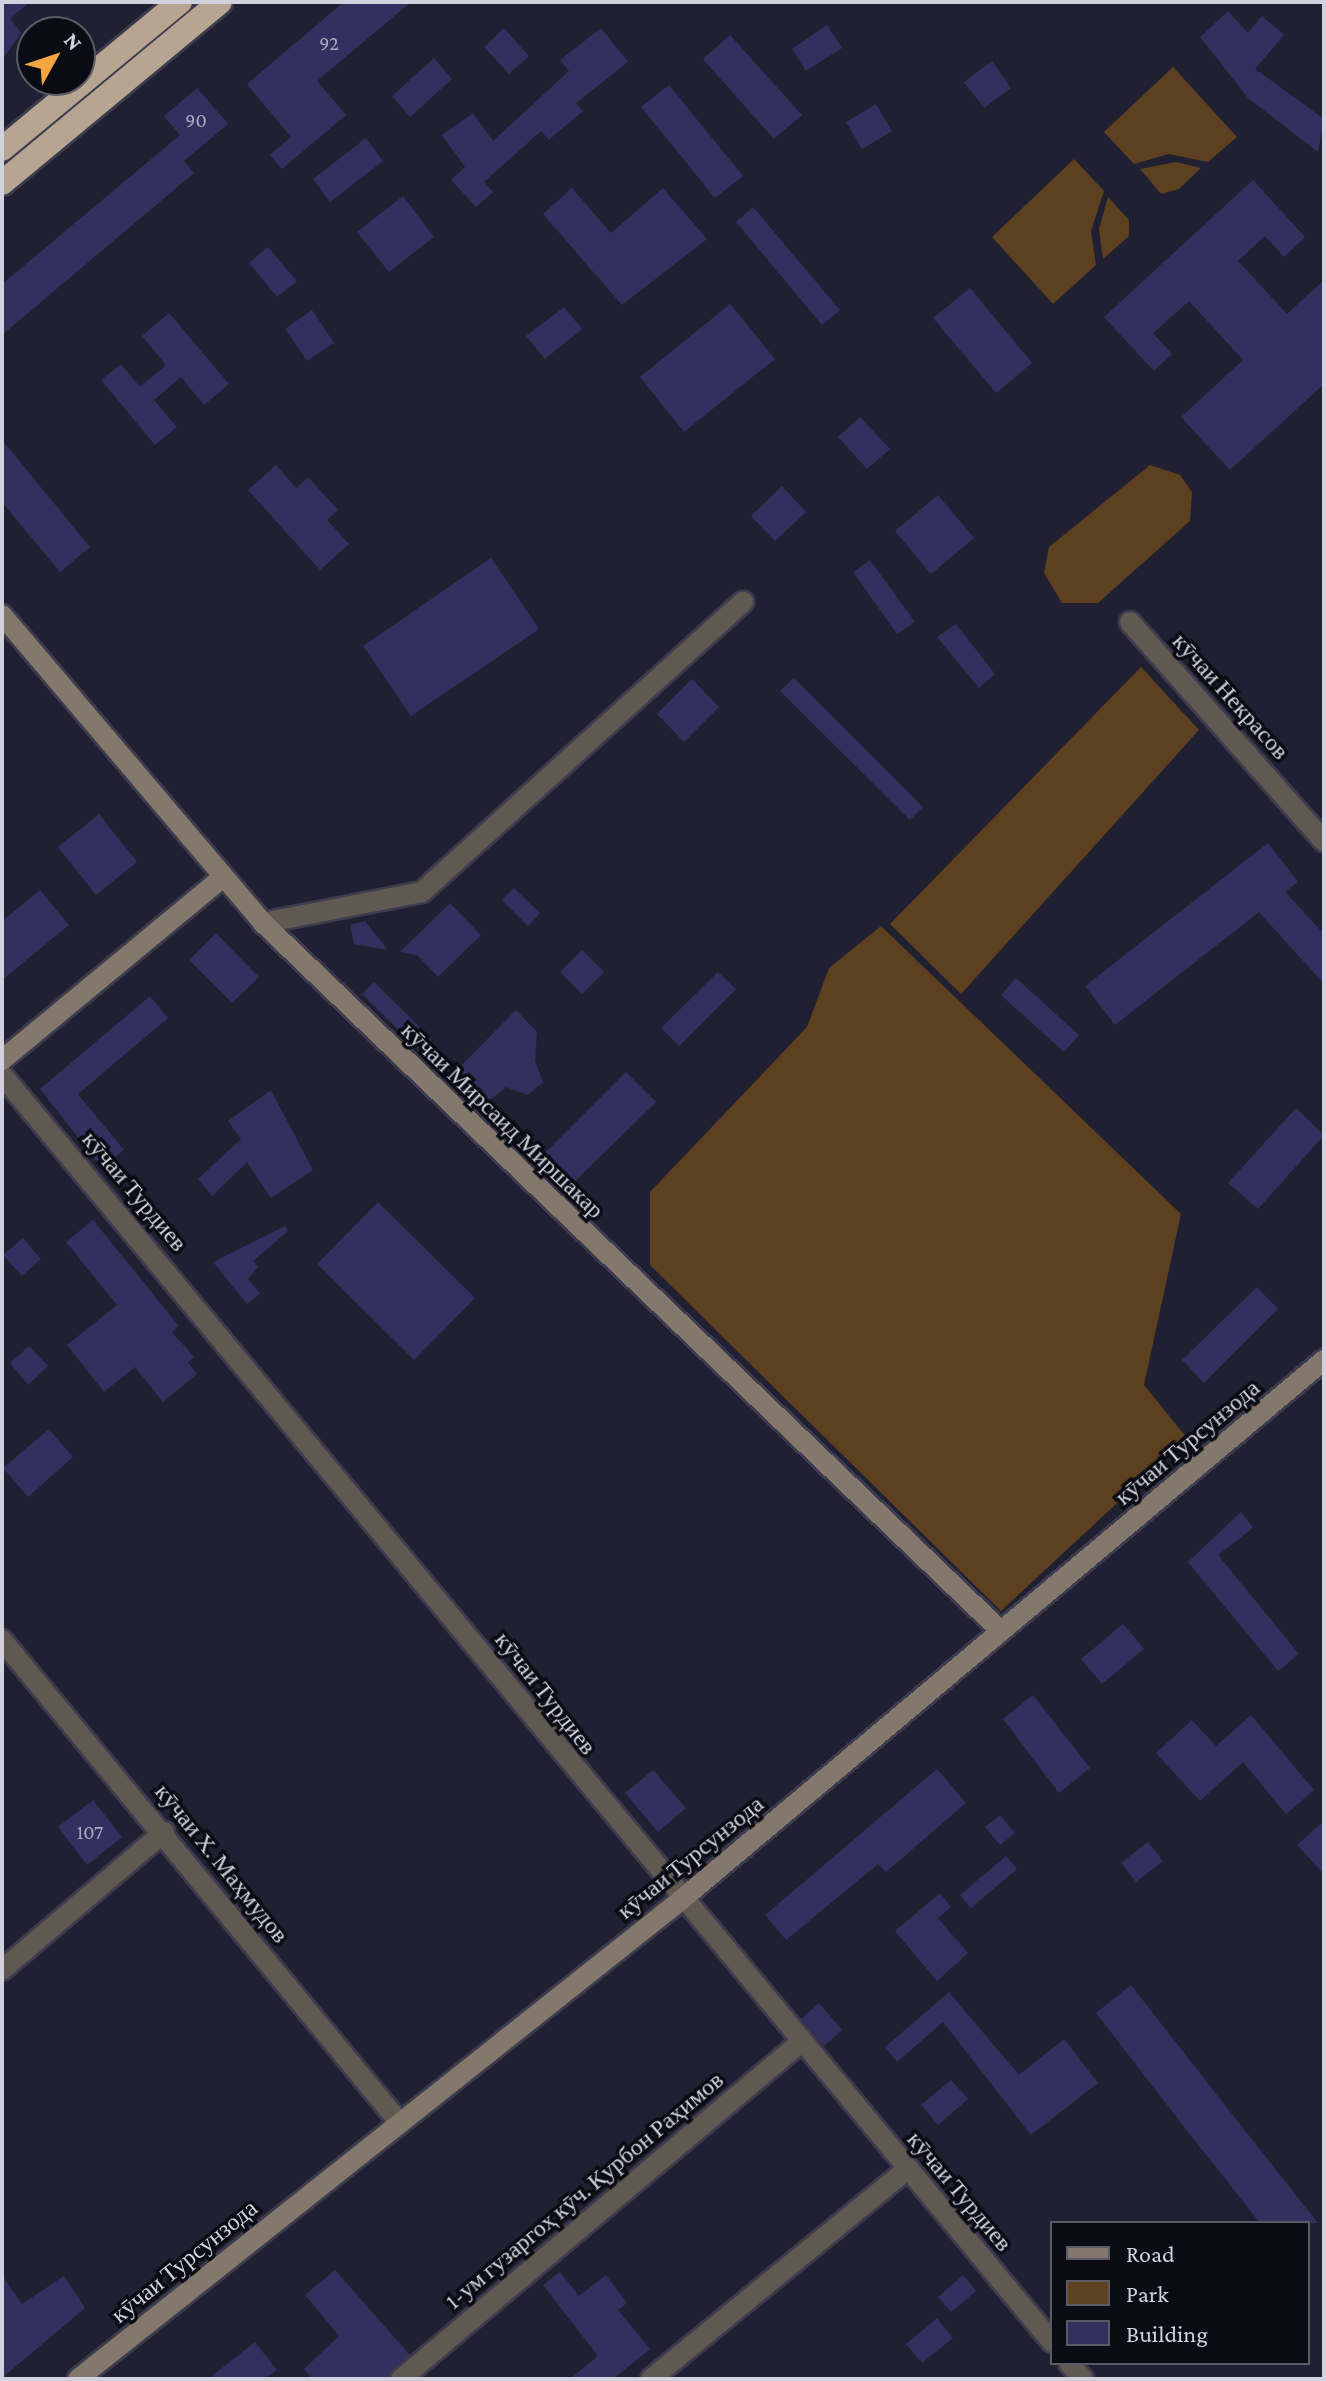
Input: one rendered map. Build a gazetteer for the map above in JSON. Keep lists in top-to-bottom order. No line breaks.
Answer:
{"streets":{"street":["кӯчаи Некрасов","кӯчаи Мирсаид Миршакар","кӯчаи Турдиев","кӯчаи Турсунзода","кӯчаи Х. Маҳмудов","1-ум гузаргоҳ кӯч. Қурбон Раҳимов"]},"crossings":[["кӯчаи Мирсаид Миршакар","кӯчаи Турсунзода"],["кӯчаи Турдиев","кӯчаи Турсунзода"],["кӯчаи Турдиев","1-ум гузаргоҳ кӯч. Қурбон Раҳимов"],["кӯчаи Турсунзода","кӯчаи Х. Маҳмудов"]],"house_numbers":["92","90","107"],"legend":["Road","Park","Building"],"north":"top right"}
